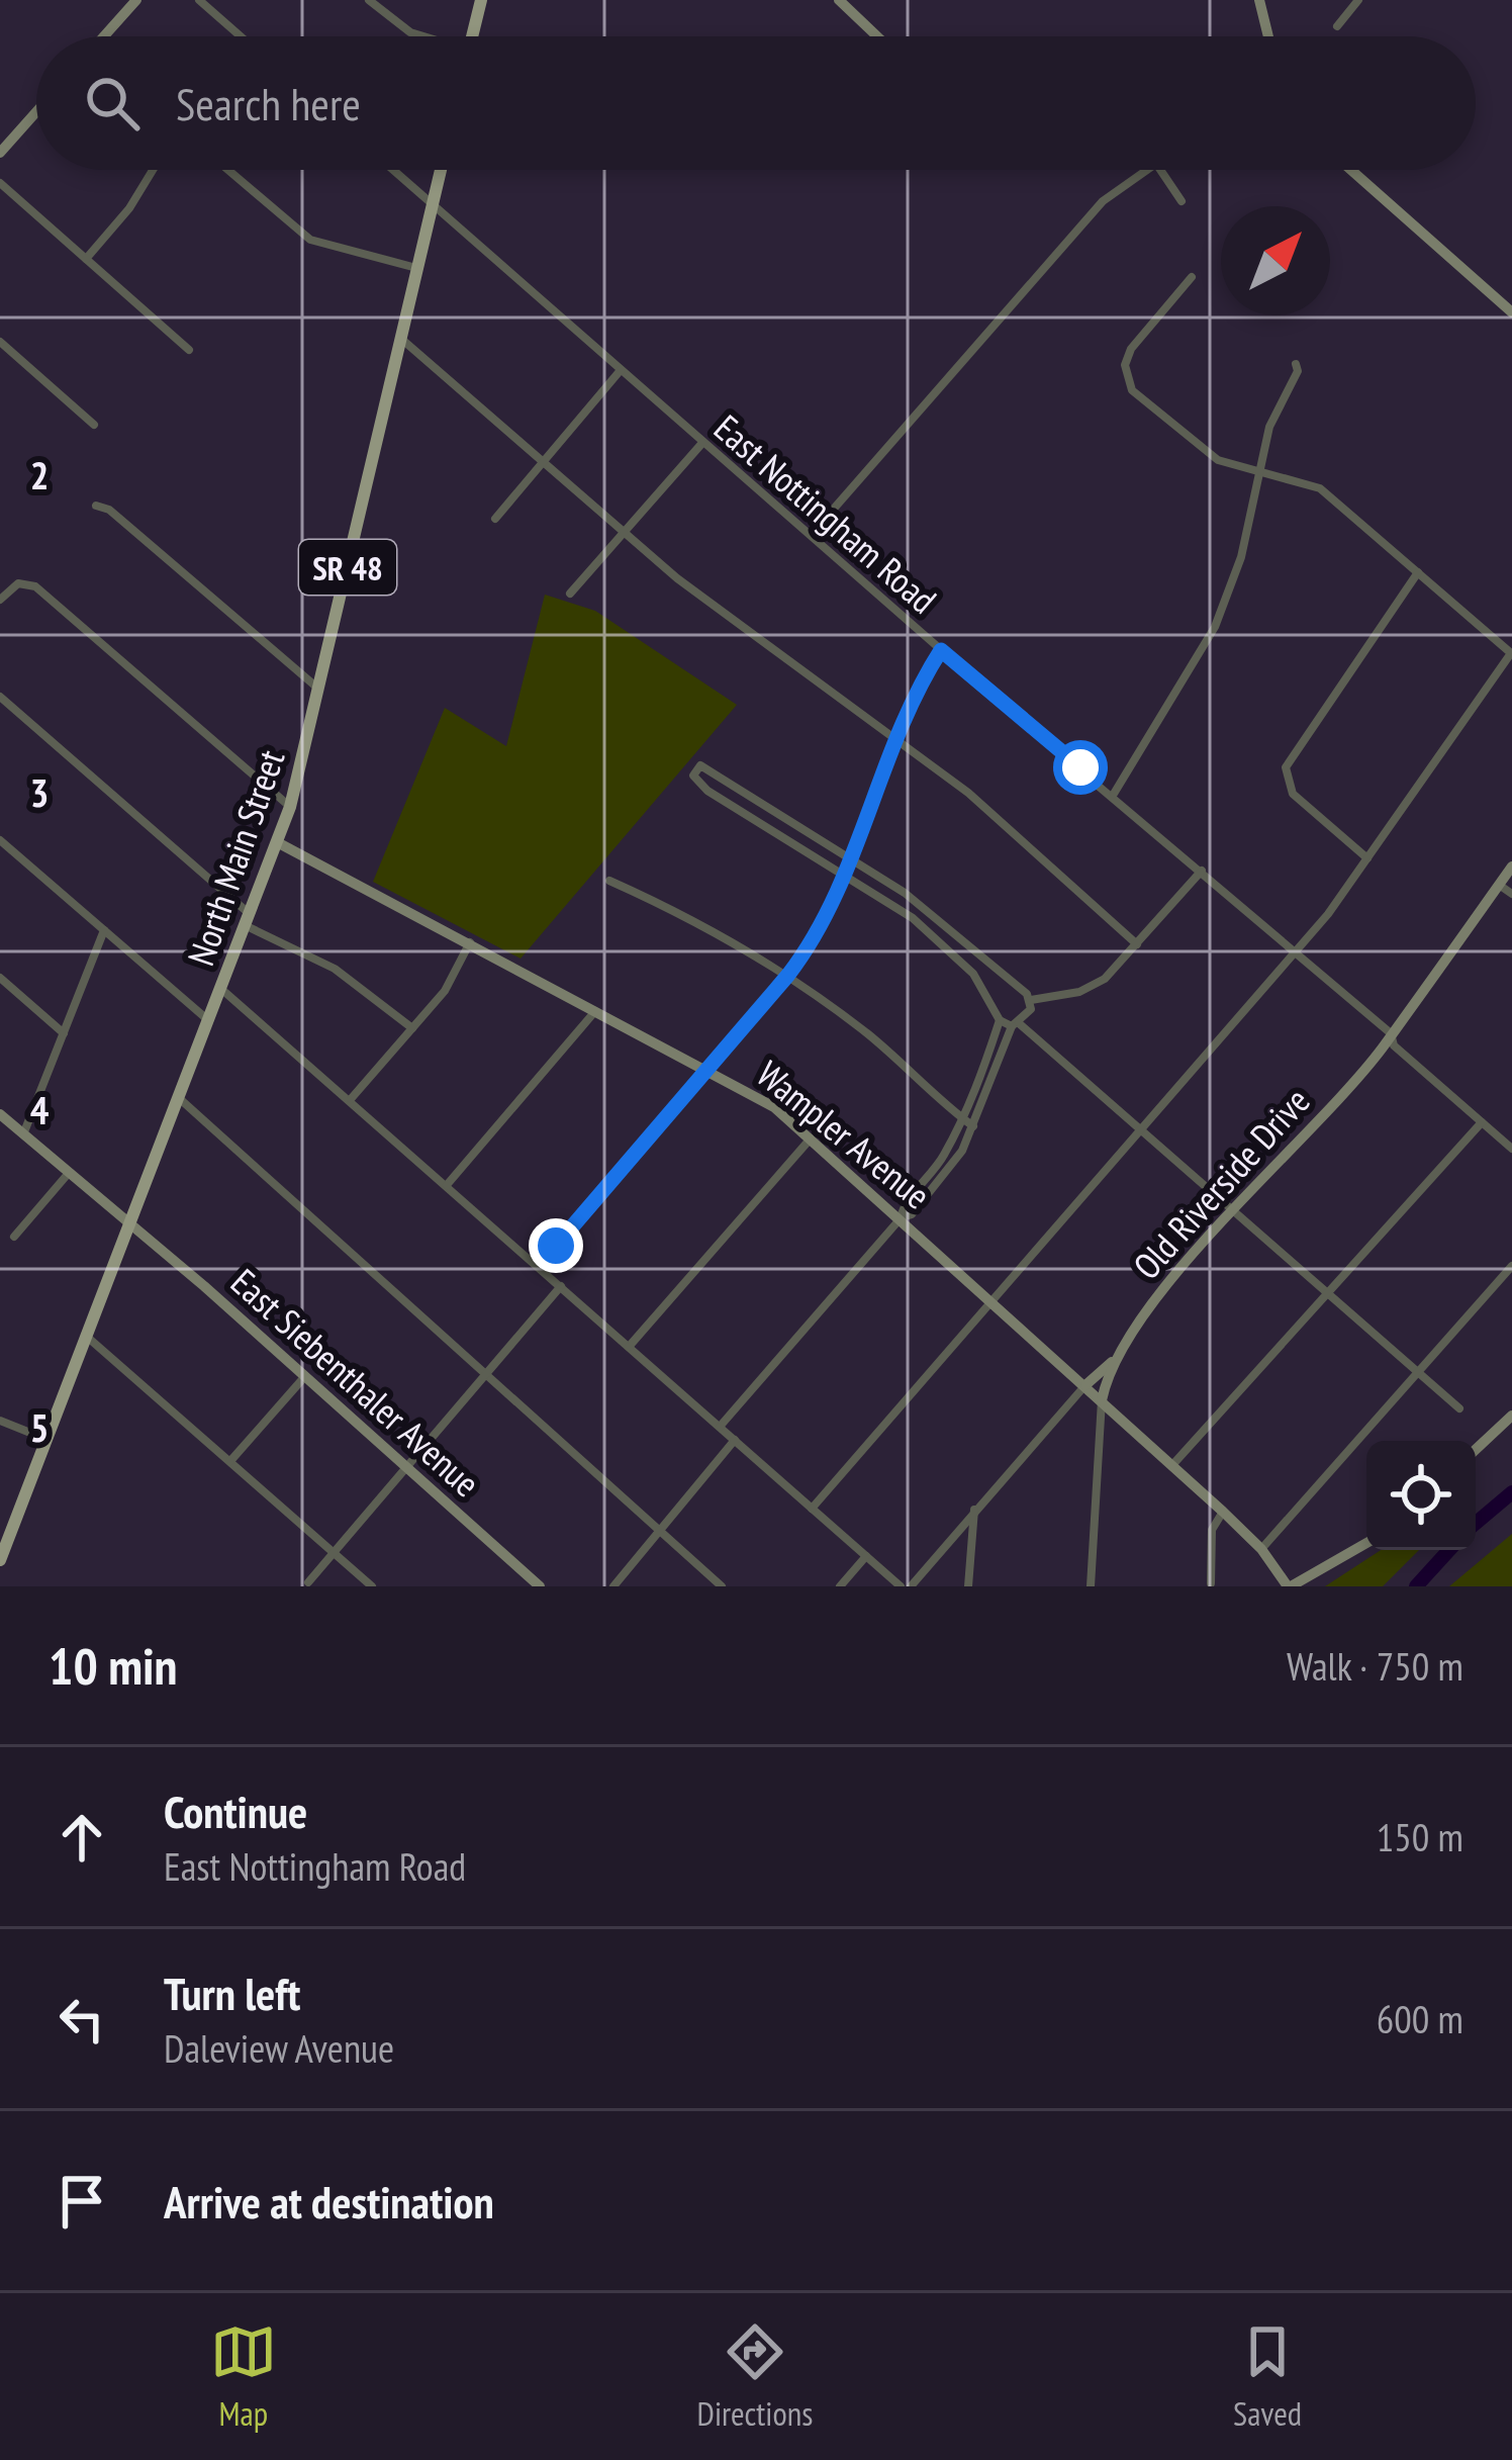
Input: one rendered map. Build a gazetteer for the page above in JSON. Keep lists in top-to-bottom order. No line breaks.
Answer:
{"streets":{"main road":["SR 48","North Main Street"],"street":["East Nottingham Road","Wampler Avenue","Old Riverside Drive","East Siebenthaler Avenue"]},"crossings":[["East Nottingham Road","North Main Street"],["East Nottingham Road","Old Riverside Drive"],["North Main Street","Wampler Avenue"],["North Main Street","East Siebenthaler Avenue"],["Wampler Avenue","Old Riverside Drive"]],"north":"top right","page":{"search":"Search here","heading":["10 min","Walk · 750 m"],"list":[["Continue","East Nottingham Road","150 m"],["Turn left","Daleview Avenue","600 m"],"Arrive at destination"],"nav":["Map","Directions","Saved"]},"grid":{"rows":["2","3","4","5"]}}
